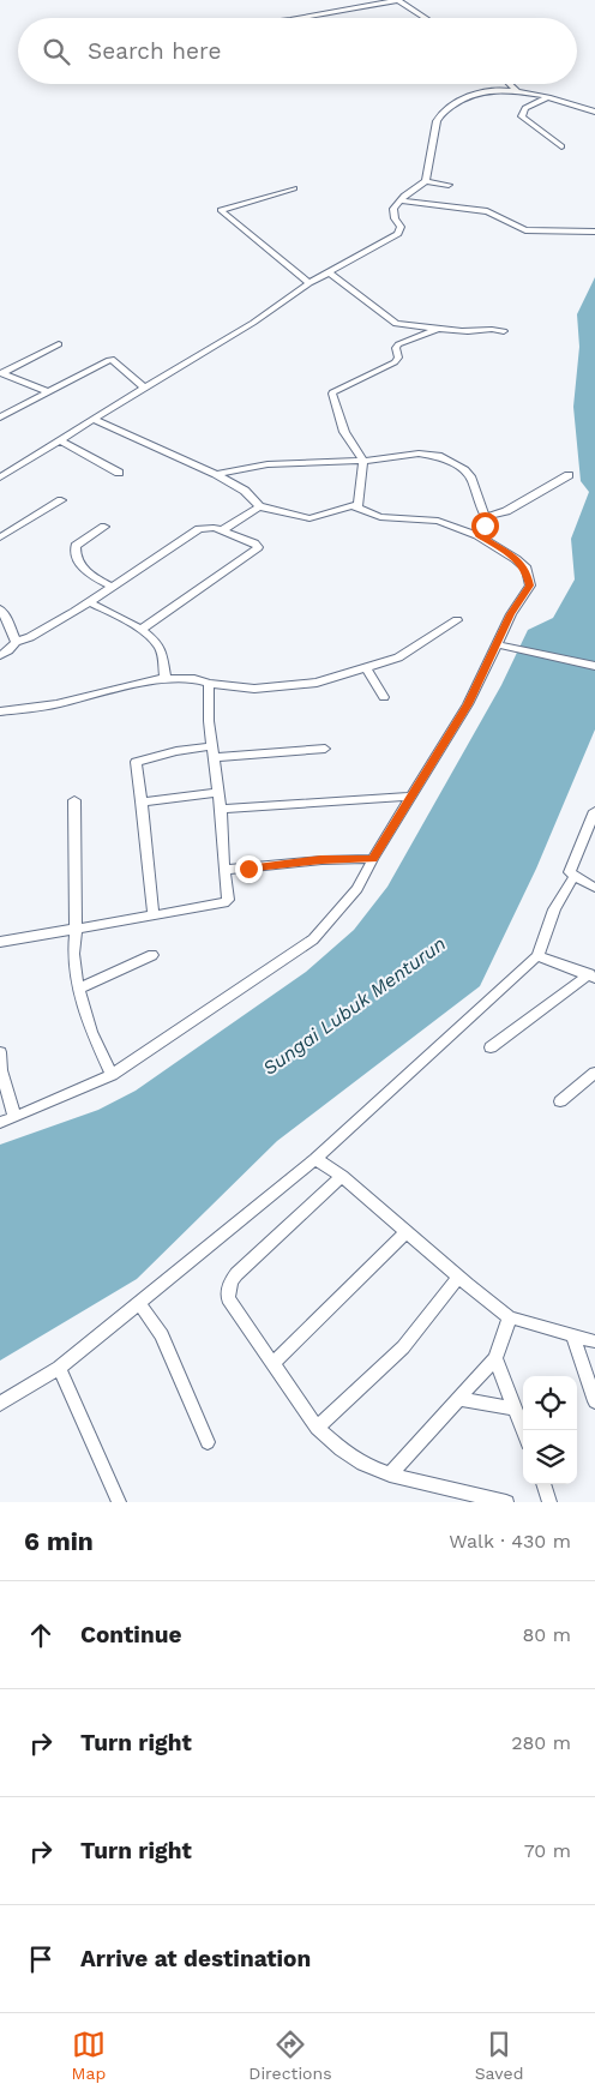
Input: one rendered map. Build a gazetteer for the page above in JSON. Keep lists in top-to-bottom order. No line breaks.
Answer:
{"water":["Sungai Lubuk Menturun"],"page":{"search":"Search here","heading":["6 min","Walk · 430 m"],"list":[["Continue","80 m"],["Turn right","280 m"],["Turn right","70 m"],"Arrive at destination"],"nav":["Map","Directions","Saved"]}}
